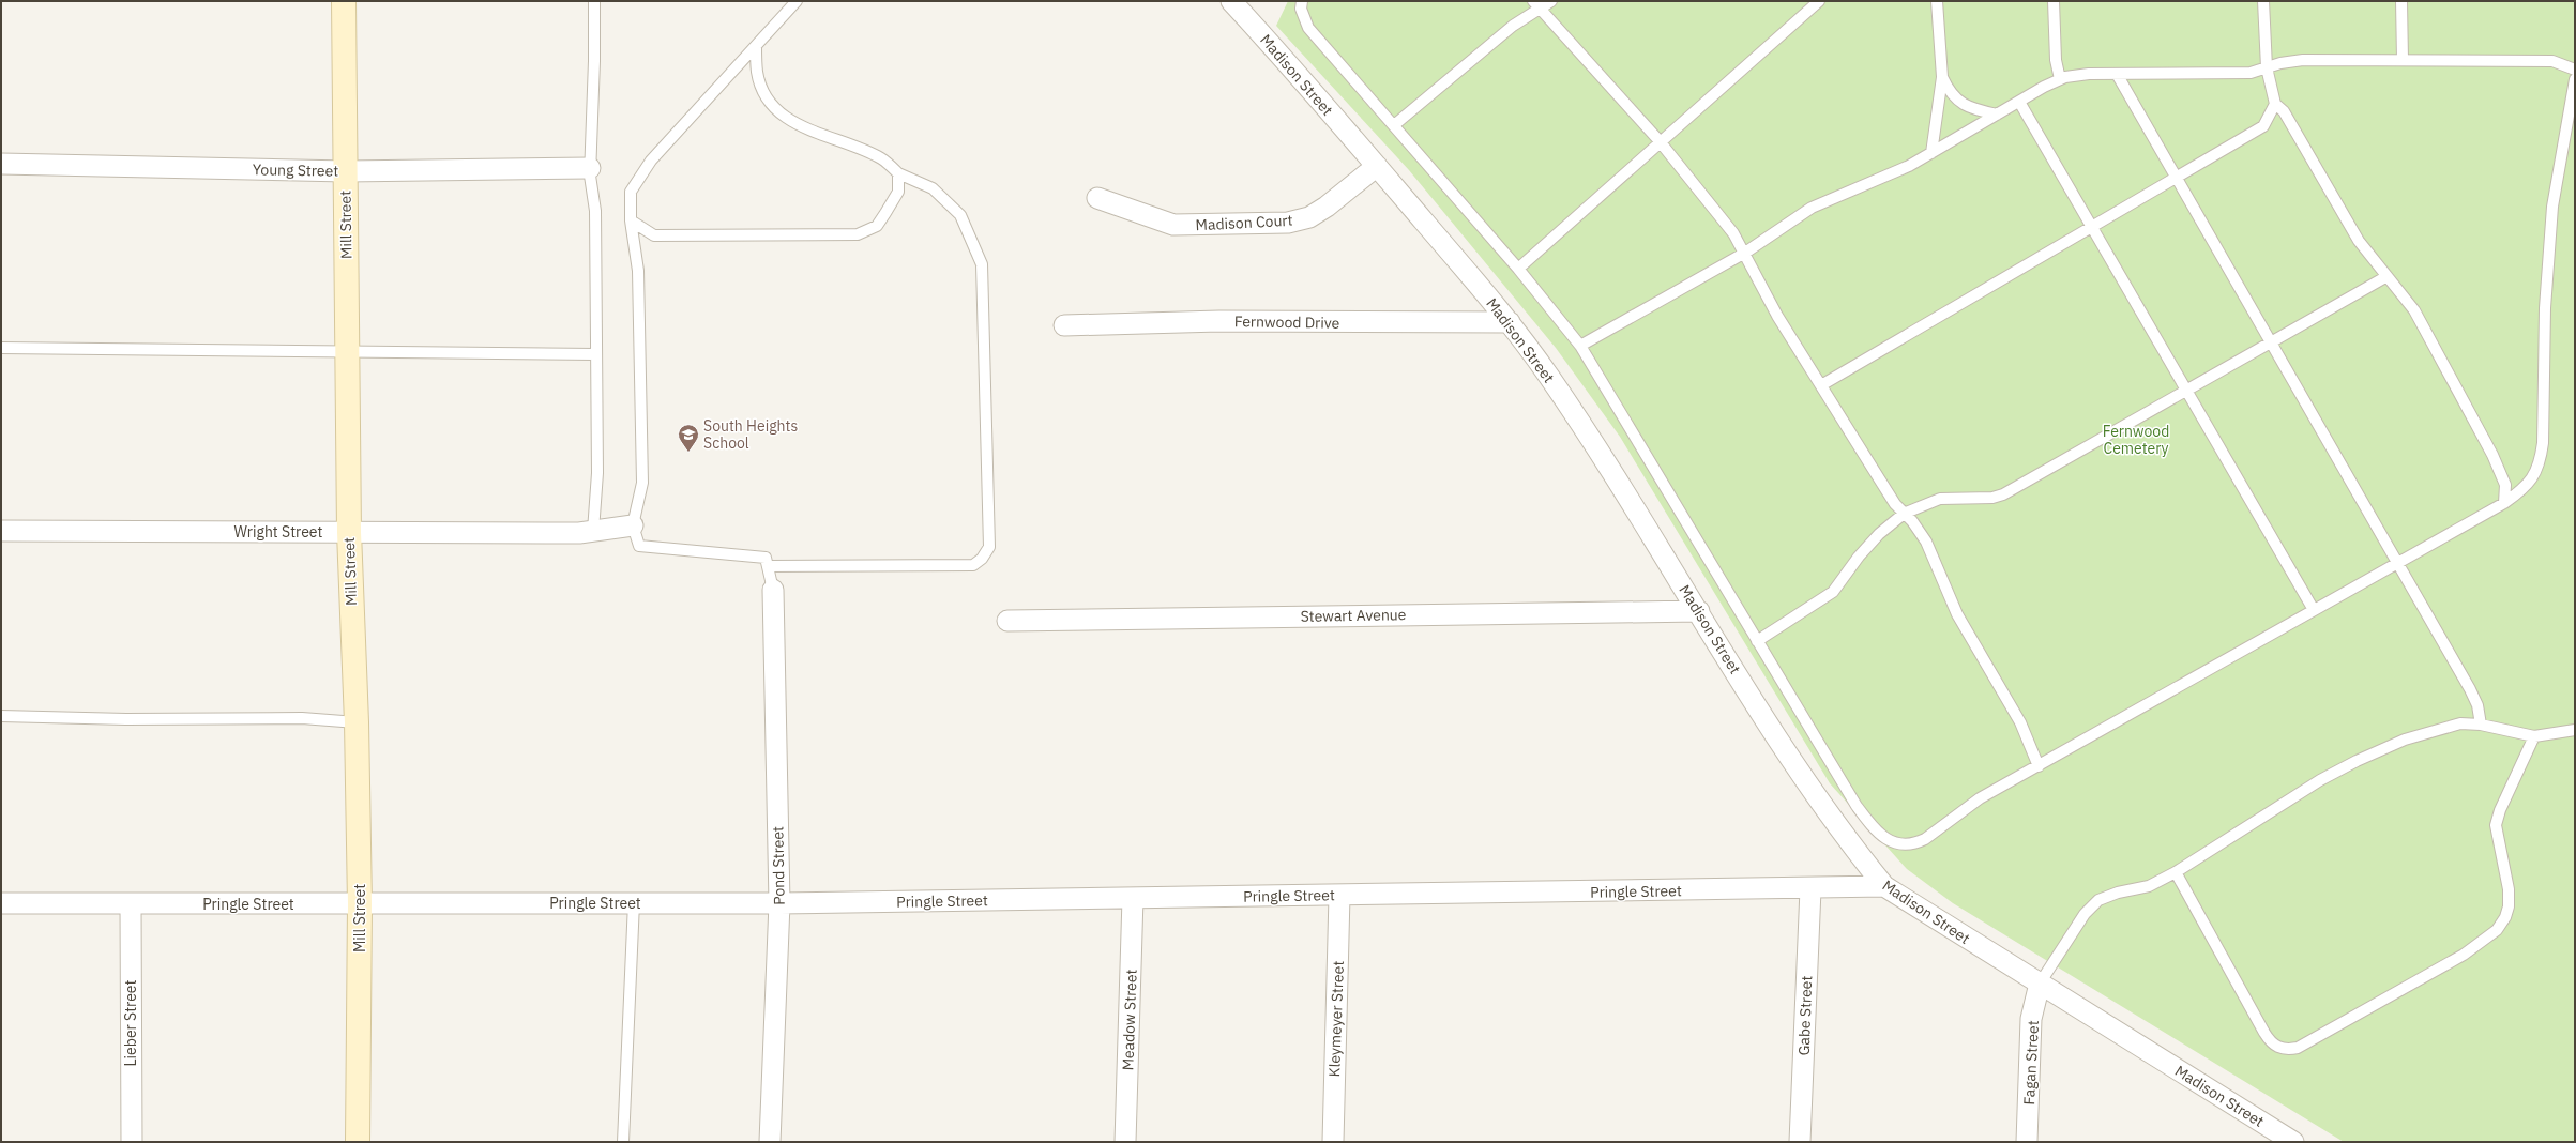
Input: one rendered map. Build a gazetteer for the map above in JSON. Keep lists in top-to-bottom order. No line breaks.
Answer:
{"streets":{"street":["Madison Street","Young Street","Madison Court","Mill Street","Fernwood Drive","Wright Street","Stewart Avenue","Pond Street","Pringle Street","Gabe Street","Kleymeyer Street","Meadow Street","Lieber Street","Fagan Street"]},"crossings":[["Madison Street","Madison Court"],["Madison Street","Fernwood Drive"],["Madison Street","Stewart Avenue"],["Madison Street","Pringle Street"],["Madison Street","Fagan Street"],["Young Street","Mill Street"],["Mill Street","Wright Street"],["Mill Street","Pringle Street"],["Pond Street","Pringle Street"],["Pringle Street","Gabe Street"],["Pringle Street","Kleymeyer Street"],["Pringle Street","Meadow Street"],["Pringle Street","Lieber Street"]],"parks":["Fernwood Cemetery"],"places":{"school or university":["South Heights School"]}}
